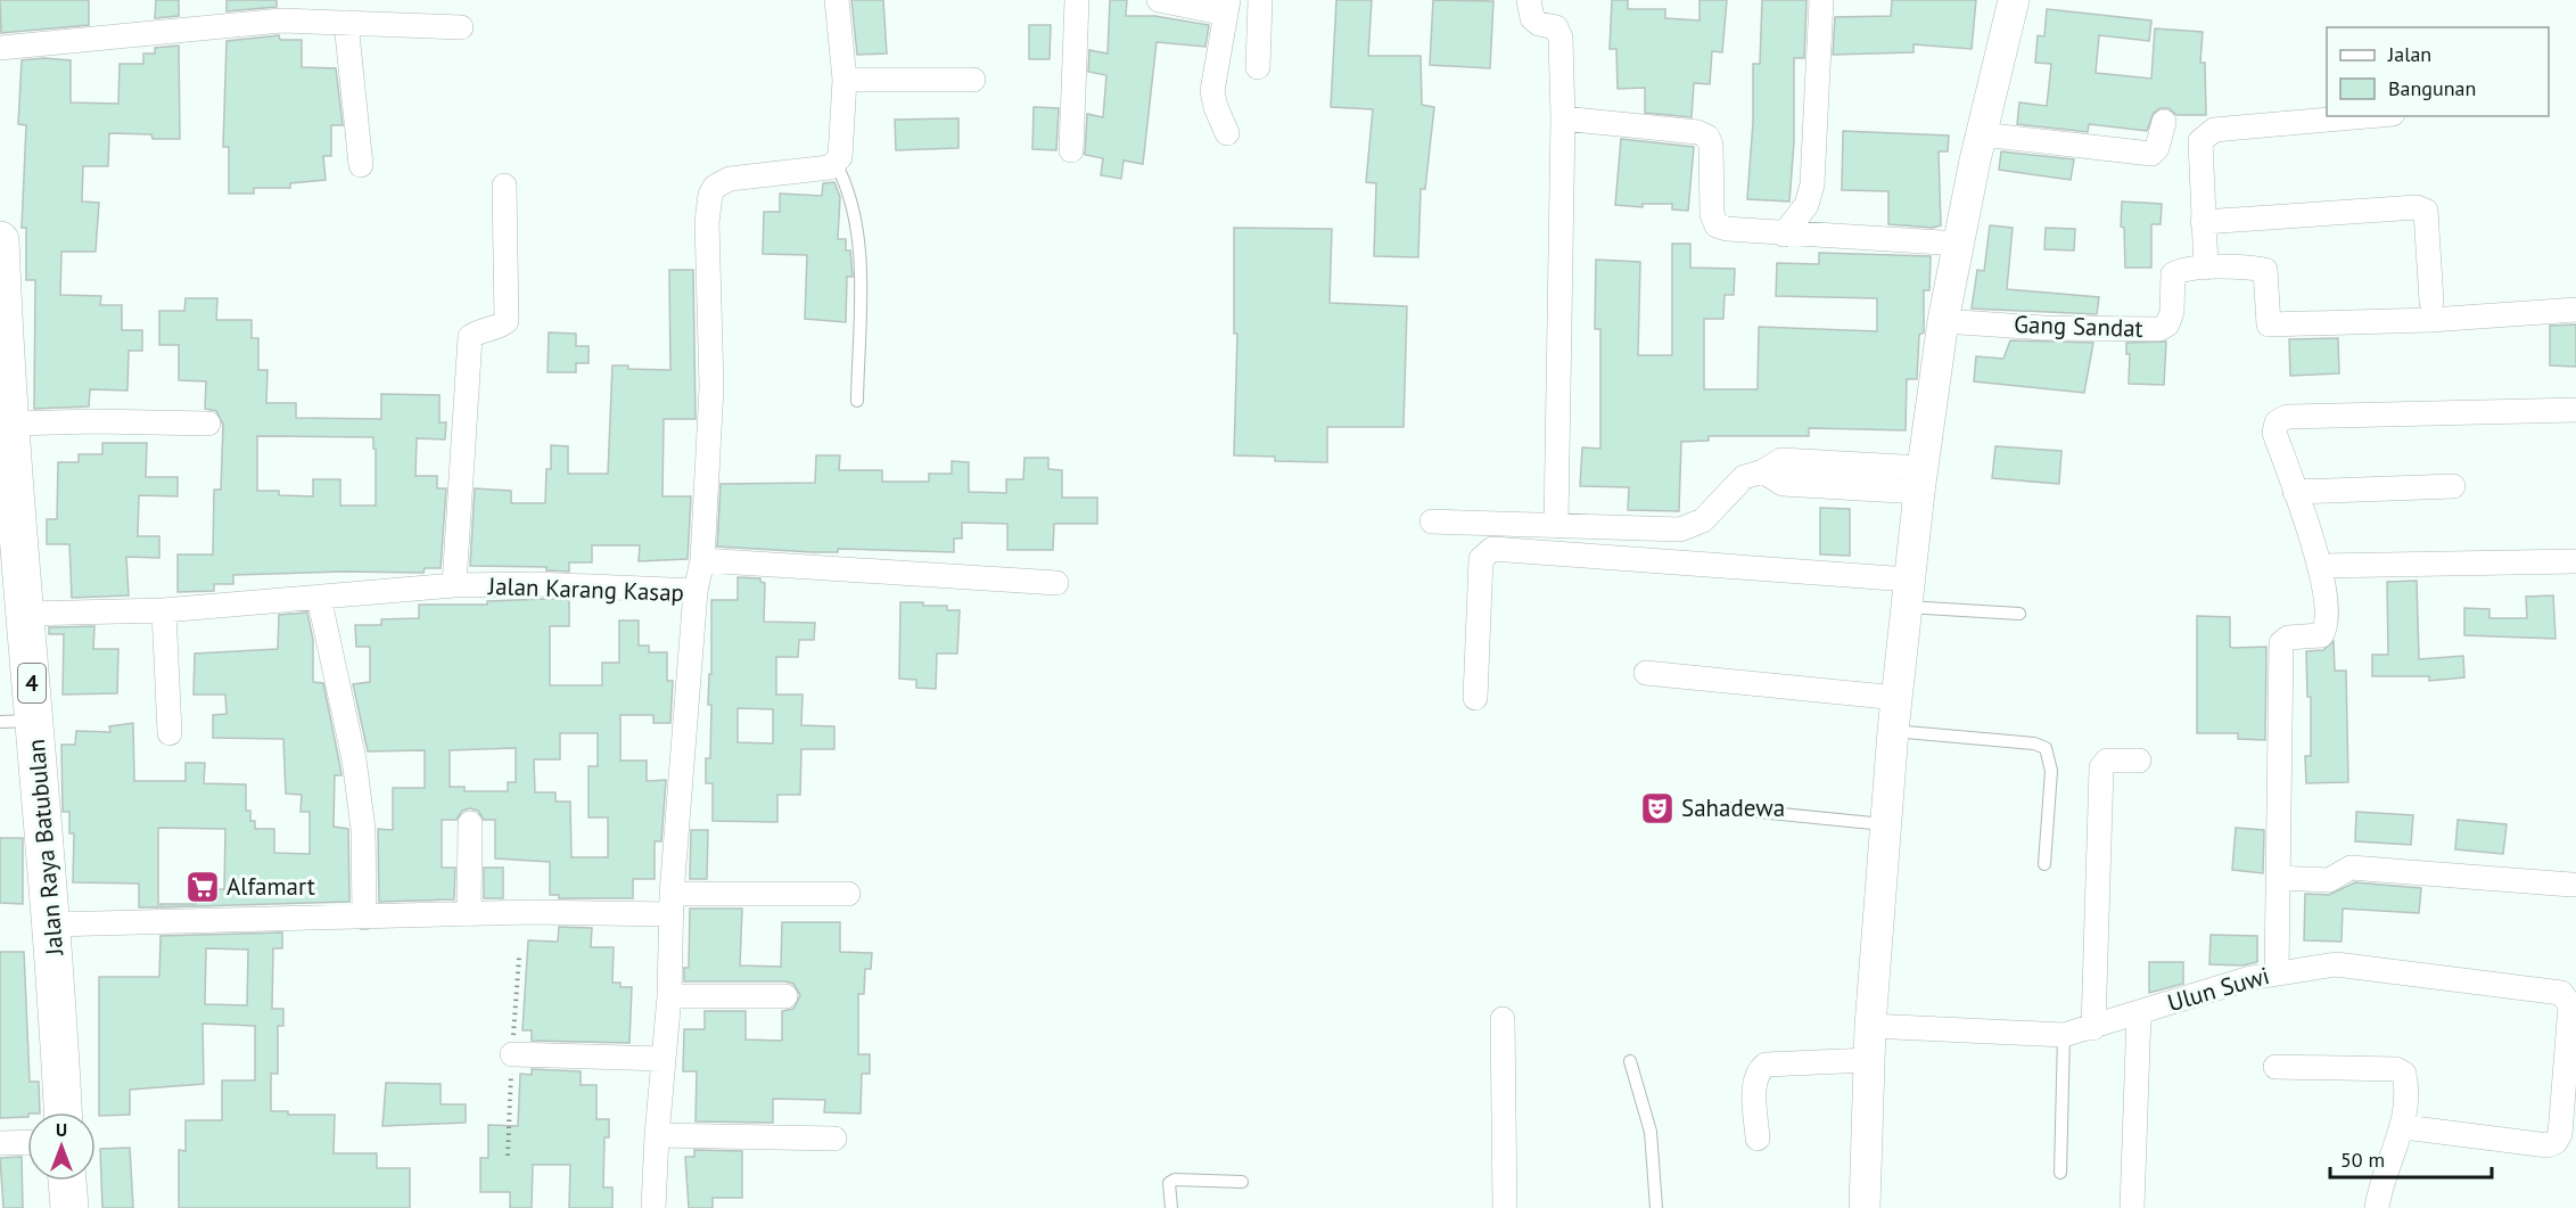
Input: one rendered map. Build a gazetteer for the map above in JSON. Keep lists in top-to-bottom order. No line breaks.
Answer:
{"streets":{"highway":["4","Jalan Raya Batubulan"],"street":["Gang Sandat","Jalan Karang Kasap","Ulun Suwi"]},"crossings":[["Jalan Karang Kasap","Jalan Raya Batubulan"]],"places":{"theatre":["Sahadewa"],"supermarket":["Alfamart"]},"legend":["Jalan","Bangunan"],"scale_bar":"50 m","north":"top"}
